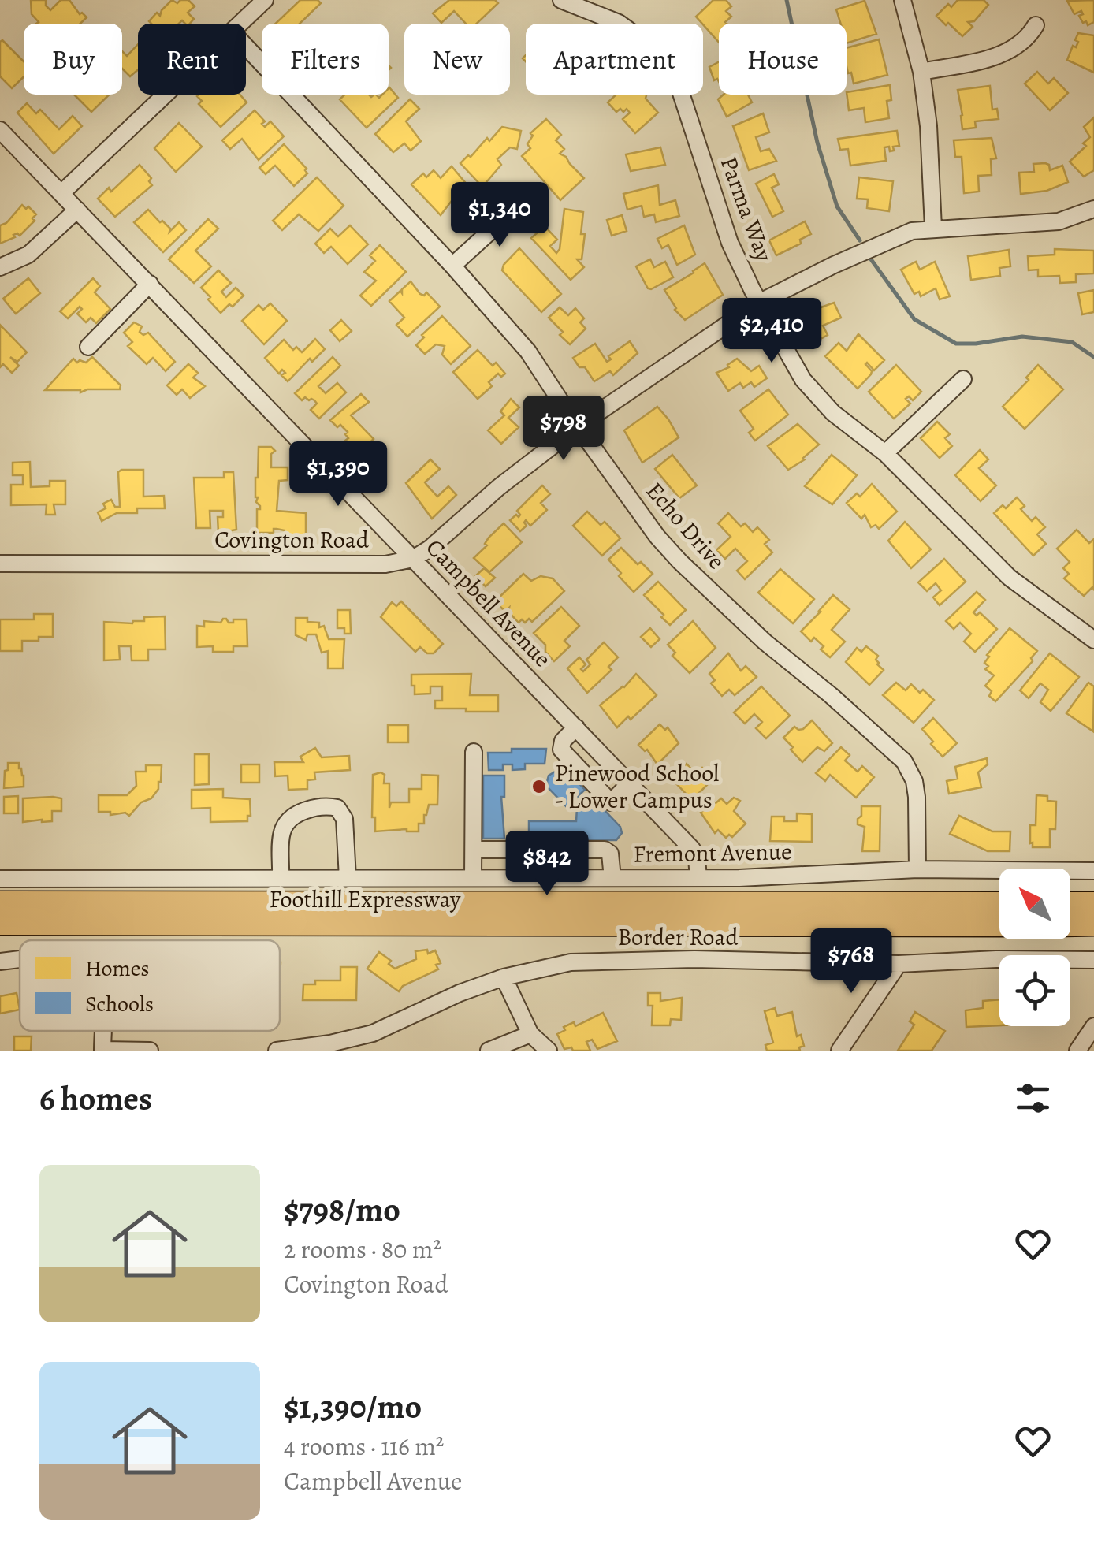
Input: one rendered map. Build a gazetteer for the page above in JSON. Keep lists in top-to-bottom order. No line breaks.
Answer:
{"streets":{"highway":["Foothill Expressway"],"street":["Parma Way","Echo Drive","Covington Road","Campbell Avenue","Fremont Avenue","Border Road"]},"crossings":[["Parma Way","Covington Road"],["Echo Drive","Covington Road"],["Echo Drive","Fremont Avenue"],["Covington Road","Campbell Avenue"],["Campbell Avenue","Fremont Avenue"]],"places":["Pinewood School - Lower Campus"],"legend":["Homes","Schools"],"north":"top left","page":{"chip":["Buy","Rent","Filters","New","Apartment","House"],"price":["$1,340","$2,410","$798","$1,390","$842","$768"],"heading":"6 homes","list":[{"name":"$798/mo","note":"2 rooms · 80 m² · Covington Road"},{"name":"$1,390/mo","note":"4 rooms · 116 m² · Campbell Avenue"}]}}
